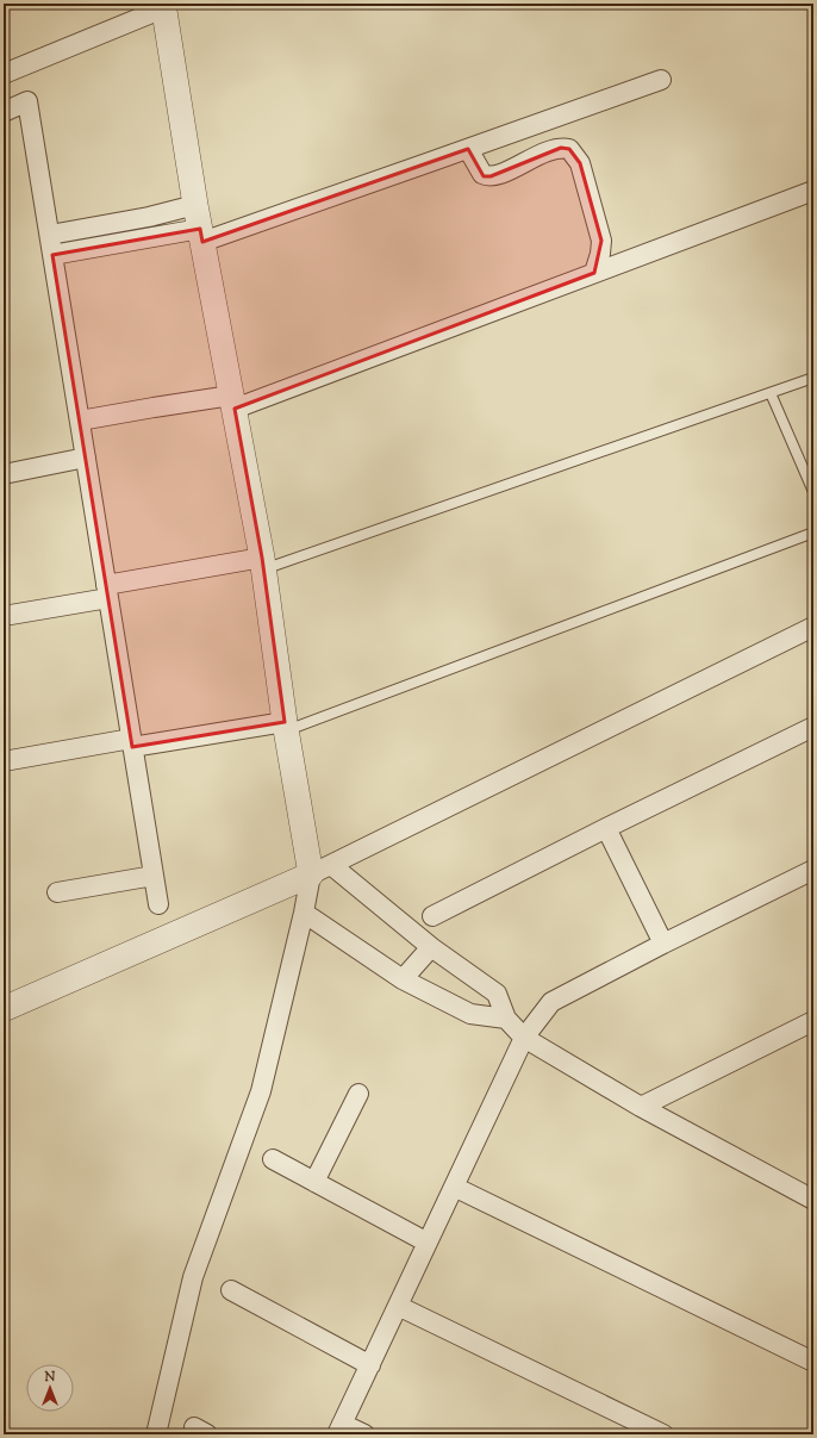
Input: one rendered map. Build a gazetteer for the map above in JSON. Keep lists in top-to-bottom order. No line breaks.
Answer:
{"north":"top"}
